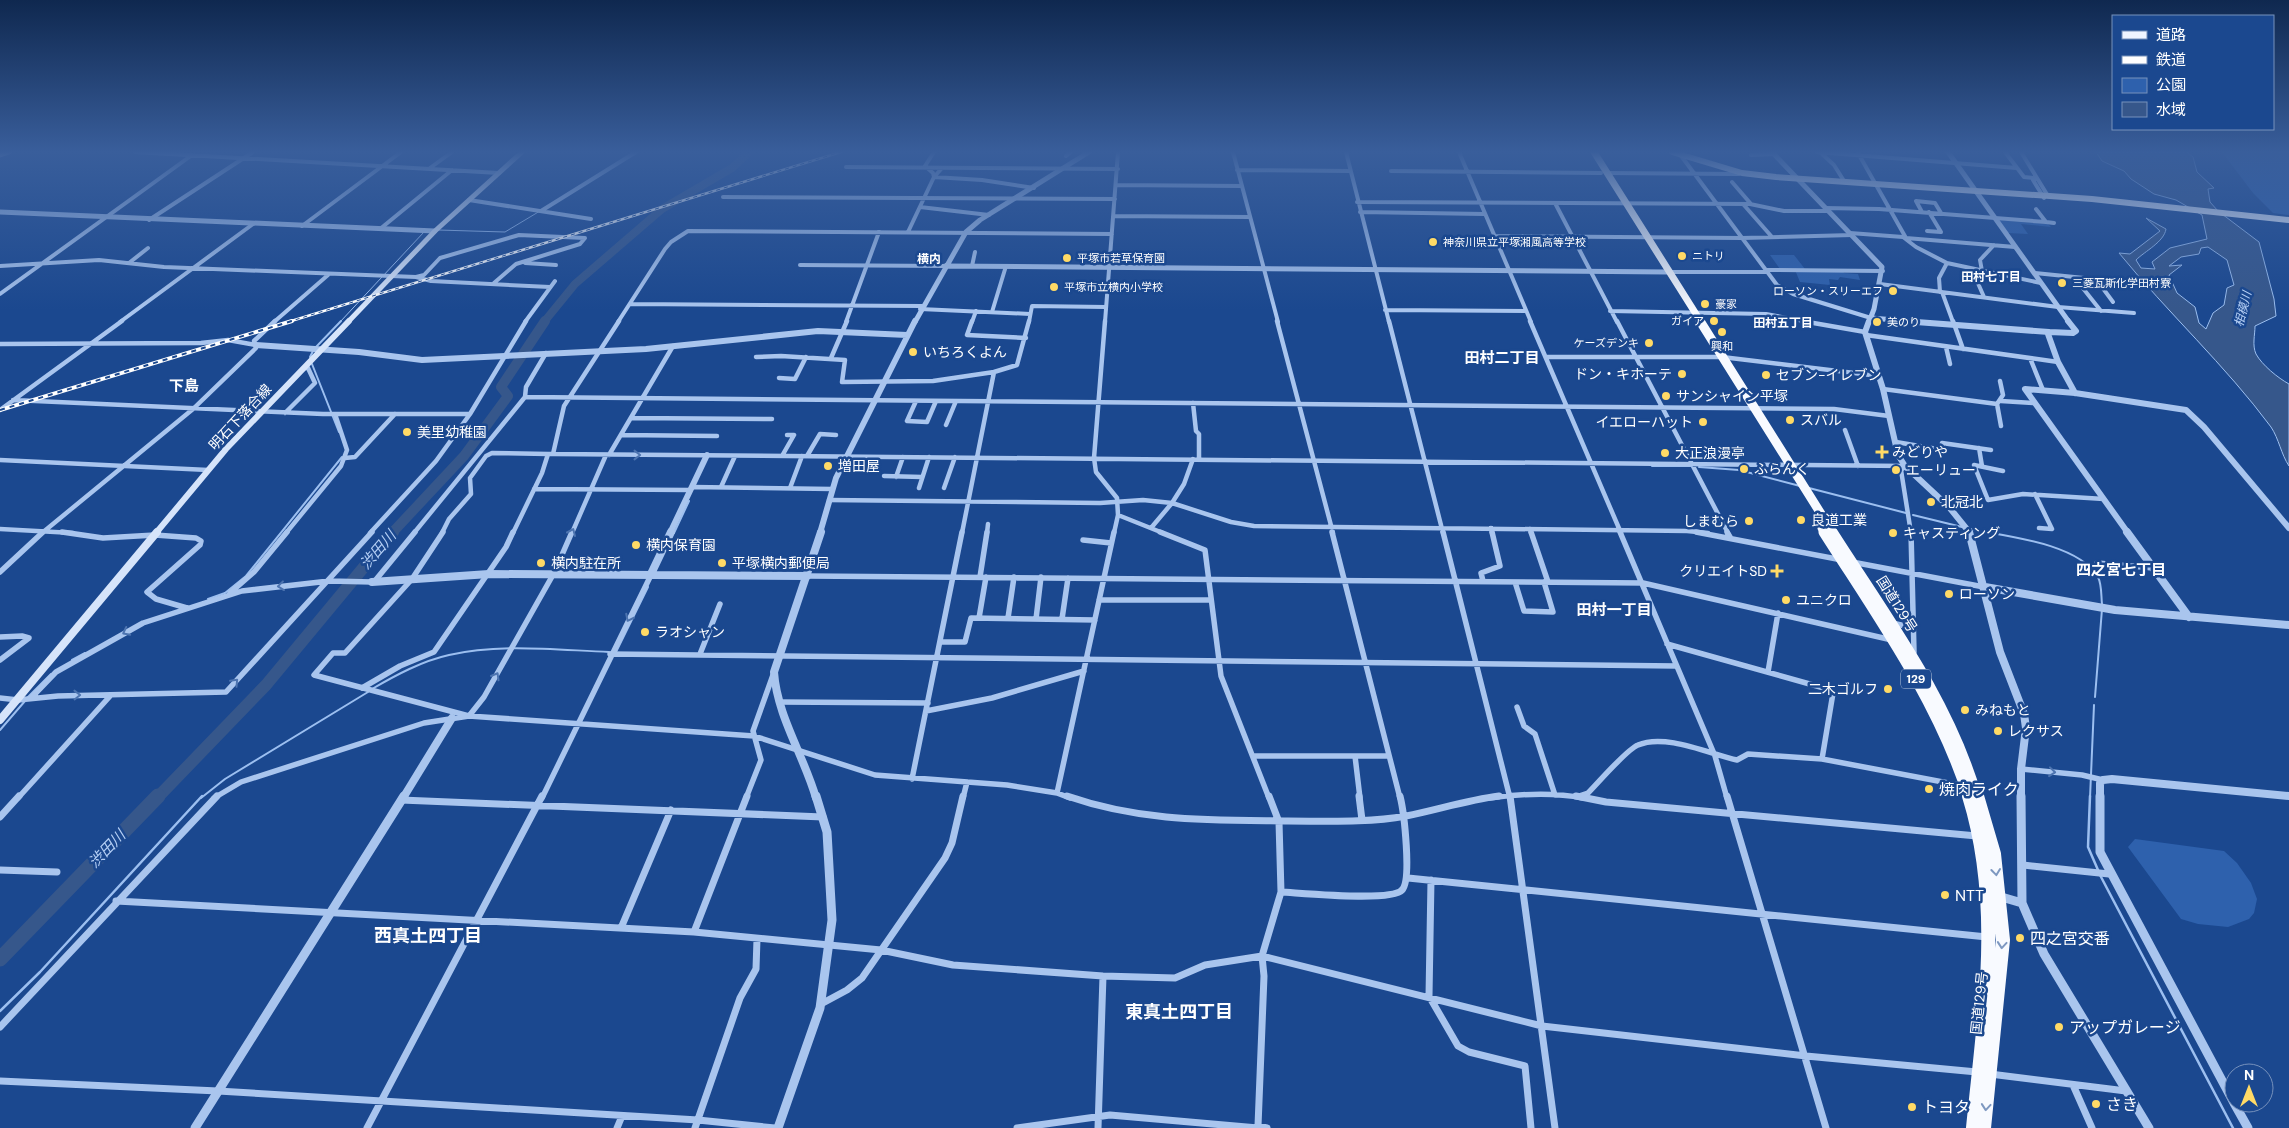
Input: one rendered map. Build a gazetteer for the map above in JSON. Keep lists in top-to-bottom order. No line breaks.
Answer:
{"streets":{"highway":["国道129号","129"],"main road":["明石下落合線"]},"districts":["横内","田村七丁目","田村五丁目","田村二丁目","下島","四之宮七丁目","田村一丁目","西真土四丁目","東真土四丁目"],"water":["相模川","渋田川"],"places":{"other":["神奈川県立平塚湘風高等学校","ニトリ","平塚市若草保育園","三菱瓦斯化学田村寮","平塚市立横内小学校","ローソン・スリーエフ","豪家","ガイア","美のり","興和","ケーズデンキ","いちろくよん","ドン・キホーテ","セブン-イレブン","サンシャイン平塚","スバル","イエローハット","美里幼稚園","大正浪漫亭","増田屋","ふらんく","エーリュー","北冠北","良道工業","しまむら","キャスティング","横内保育園","横内駐在所","平塚横内郵便局","ローソン","ユニクロ","ラオシャン","二木ゴルフ","みねもと","レクサス","焼肉ライク","NTT","四之宮交番","アップガレージ","さき","トヨタ"],"health":["みどりや","クリエイトSD"]},"legend":["道路","鉄道","公園","水域"],"north":"top"}
